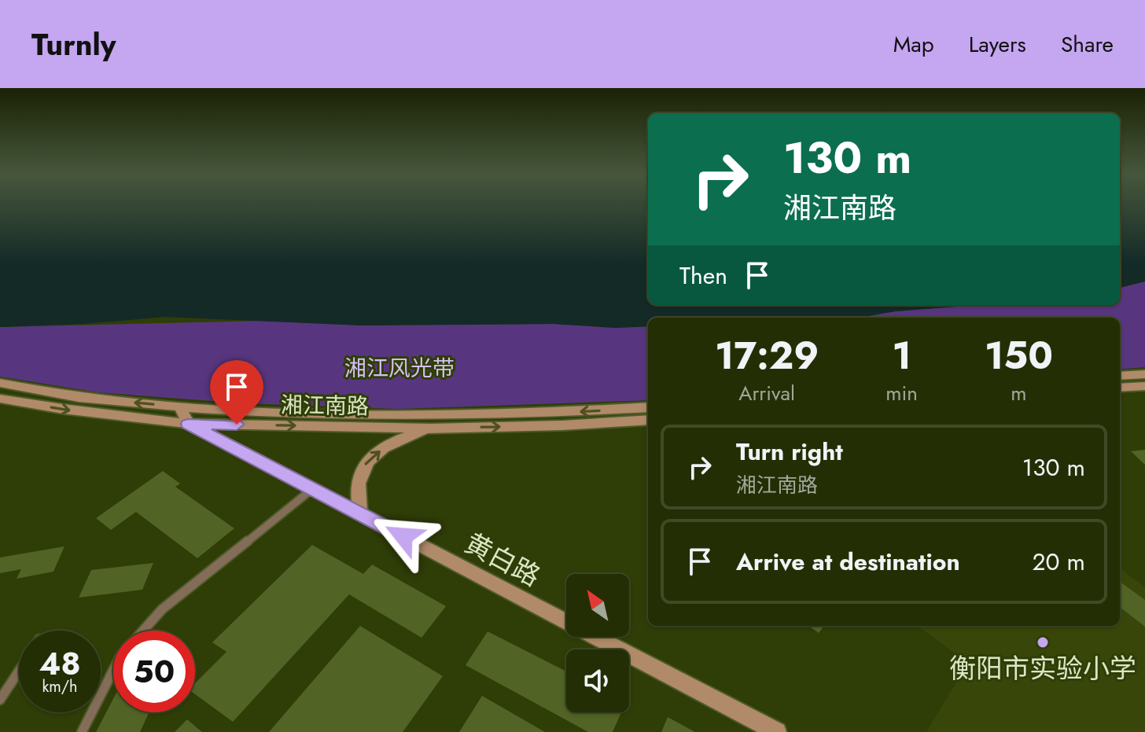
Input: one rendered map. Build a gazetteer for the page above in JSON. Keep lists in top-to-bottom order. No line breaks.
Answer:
{"streets":{"main road":["湘江南路","黄白路"]},"crossings":[["湘江南路","黄白路"]],"parks":["湘江风光带"],"places":["衡阳市实验小学"],"north":"top left","page":{"header":"Turnly","nav":["Map","Layers","Share"],"turn":["130 m","湘江南路"],"then":"Then","eta":["17:29","Arrival","1","min","150","m"],"list":[{"name":"Turn right","note":"湘江南路","value":"130 m"},{"name":"Arrive at destination","value":"20 m"}],"speed":"48 km/h","limit":"50"}}
